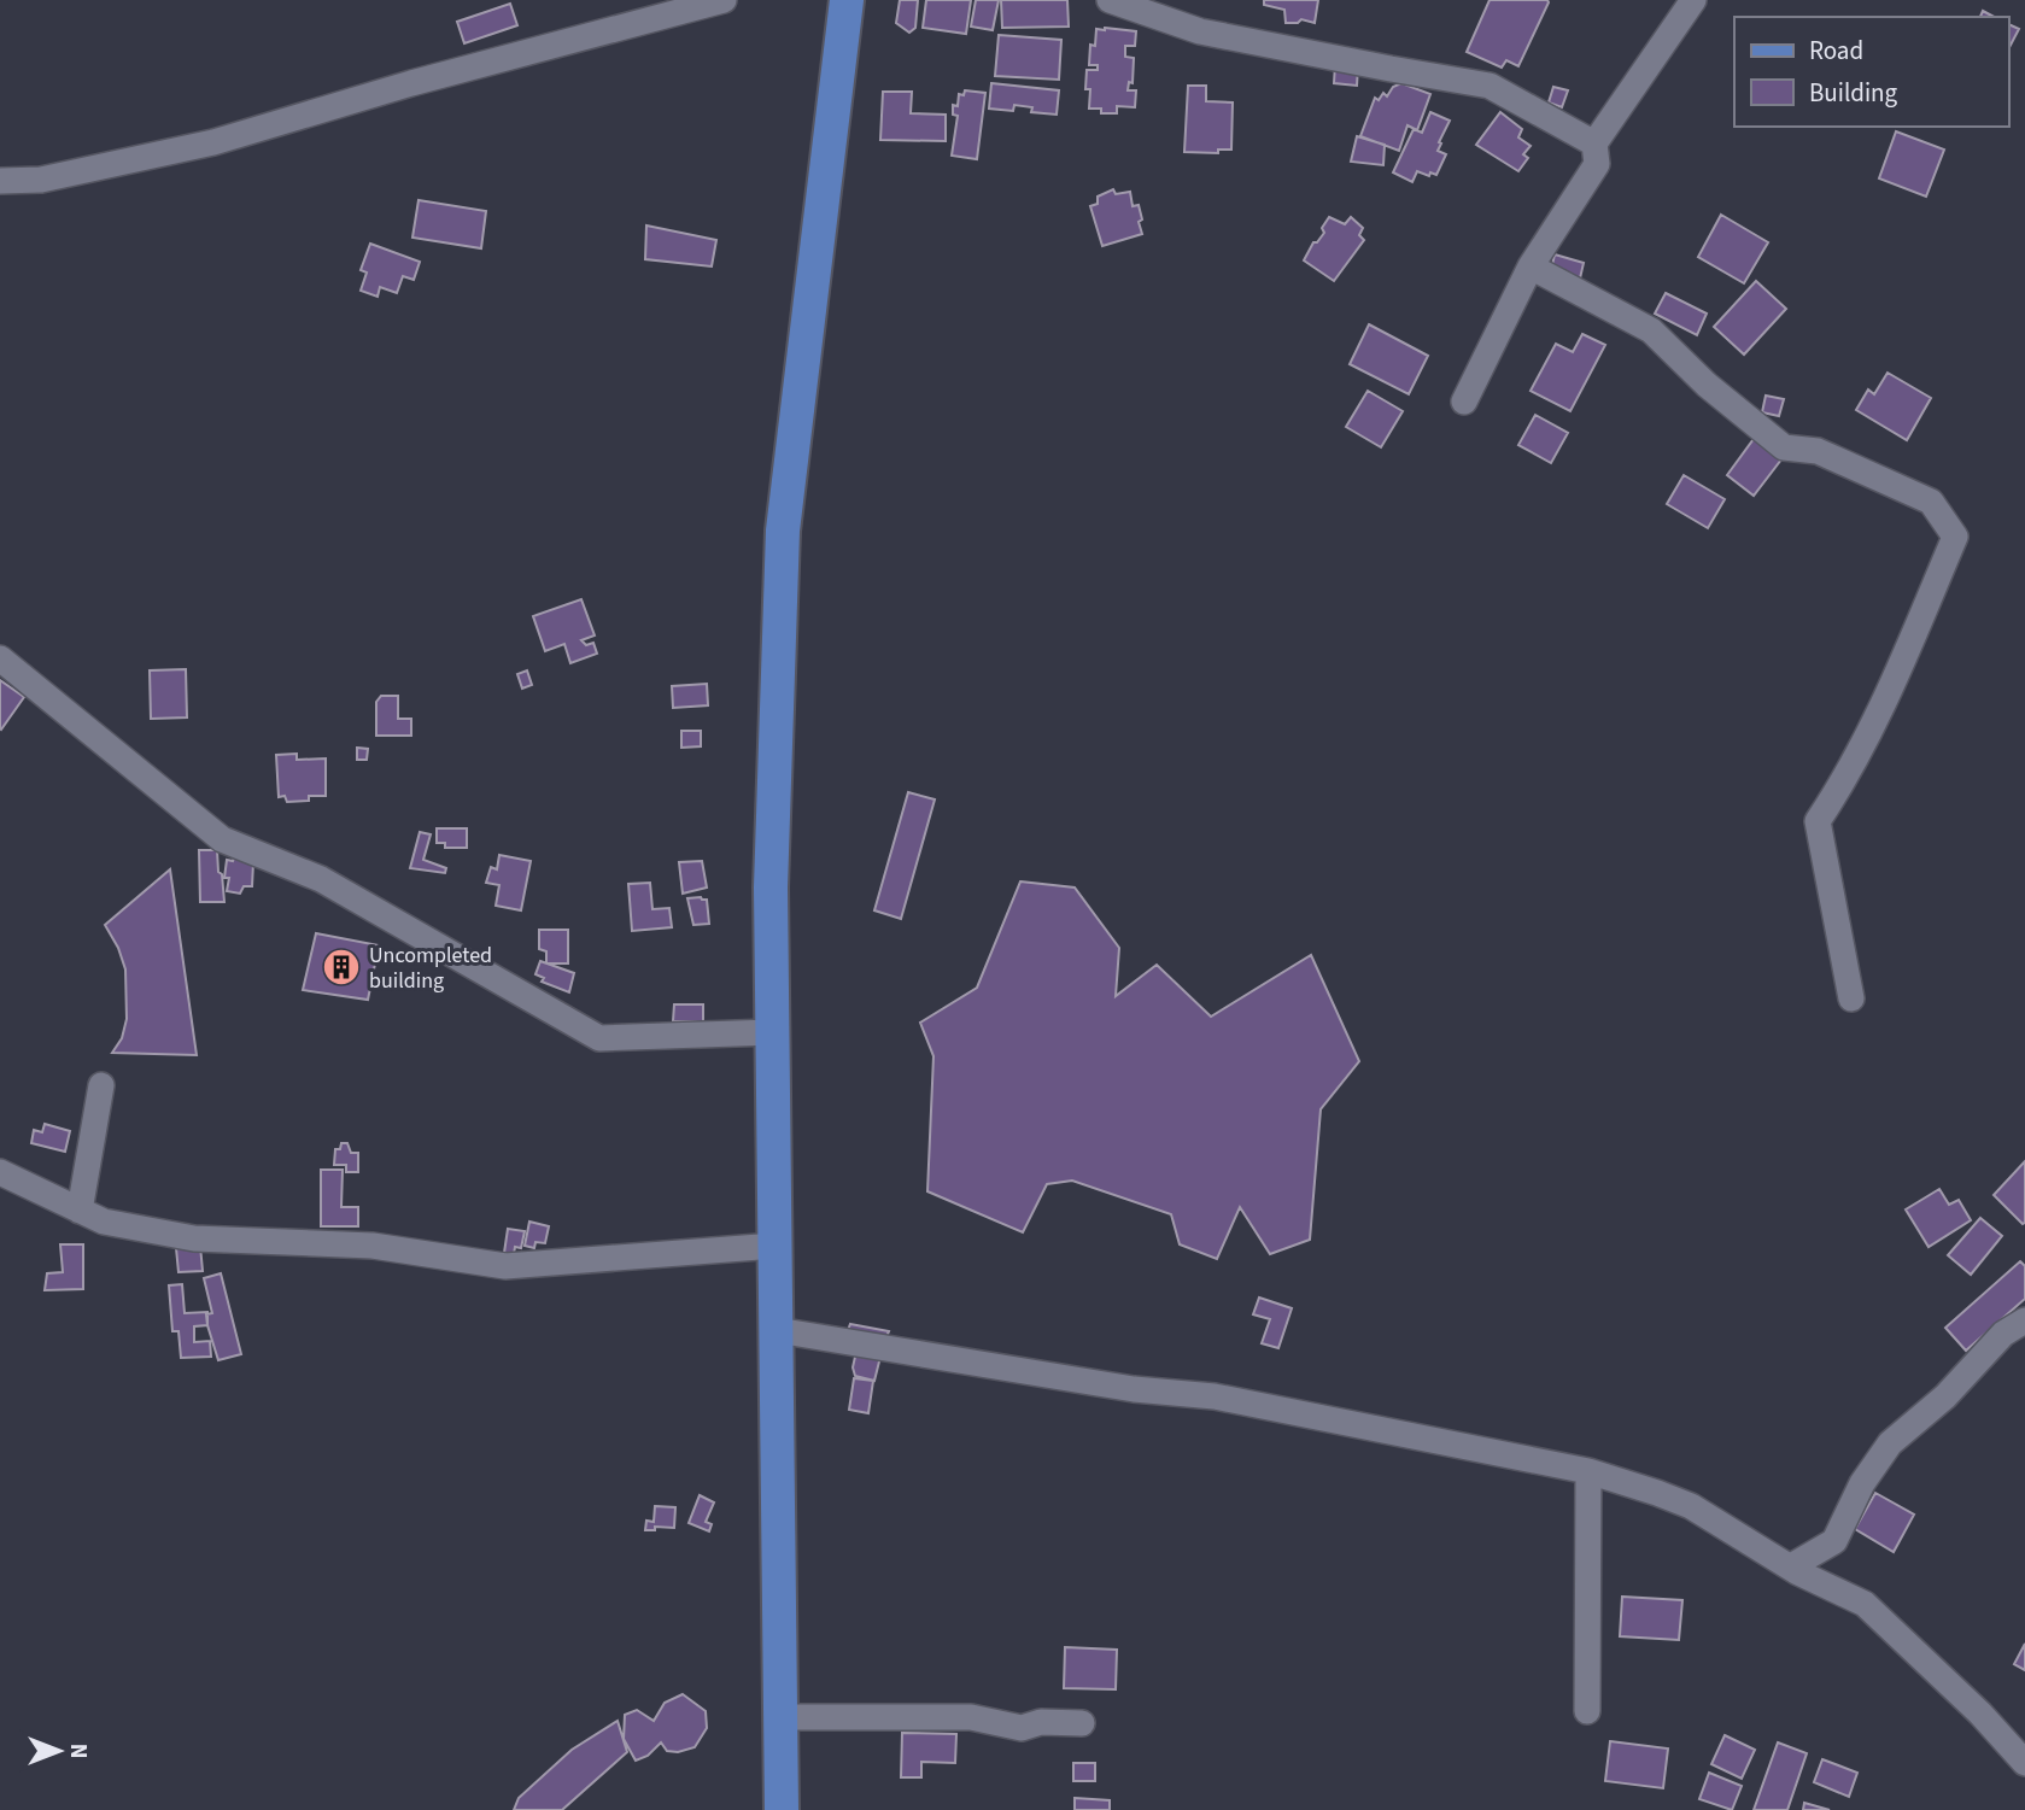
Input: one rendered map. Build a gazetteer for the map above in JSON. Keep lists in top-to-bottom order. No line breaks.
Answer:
{"places":{"building":["Uncompleted building"]},"legend":["Road","Building"],"north":"right"}
